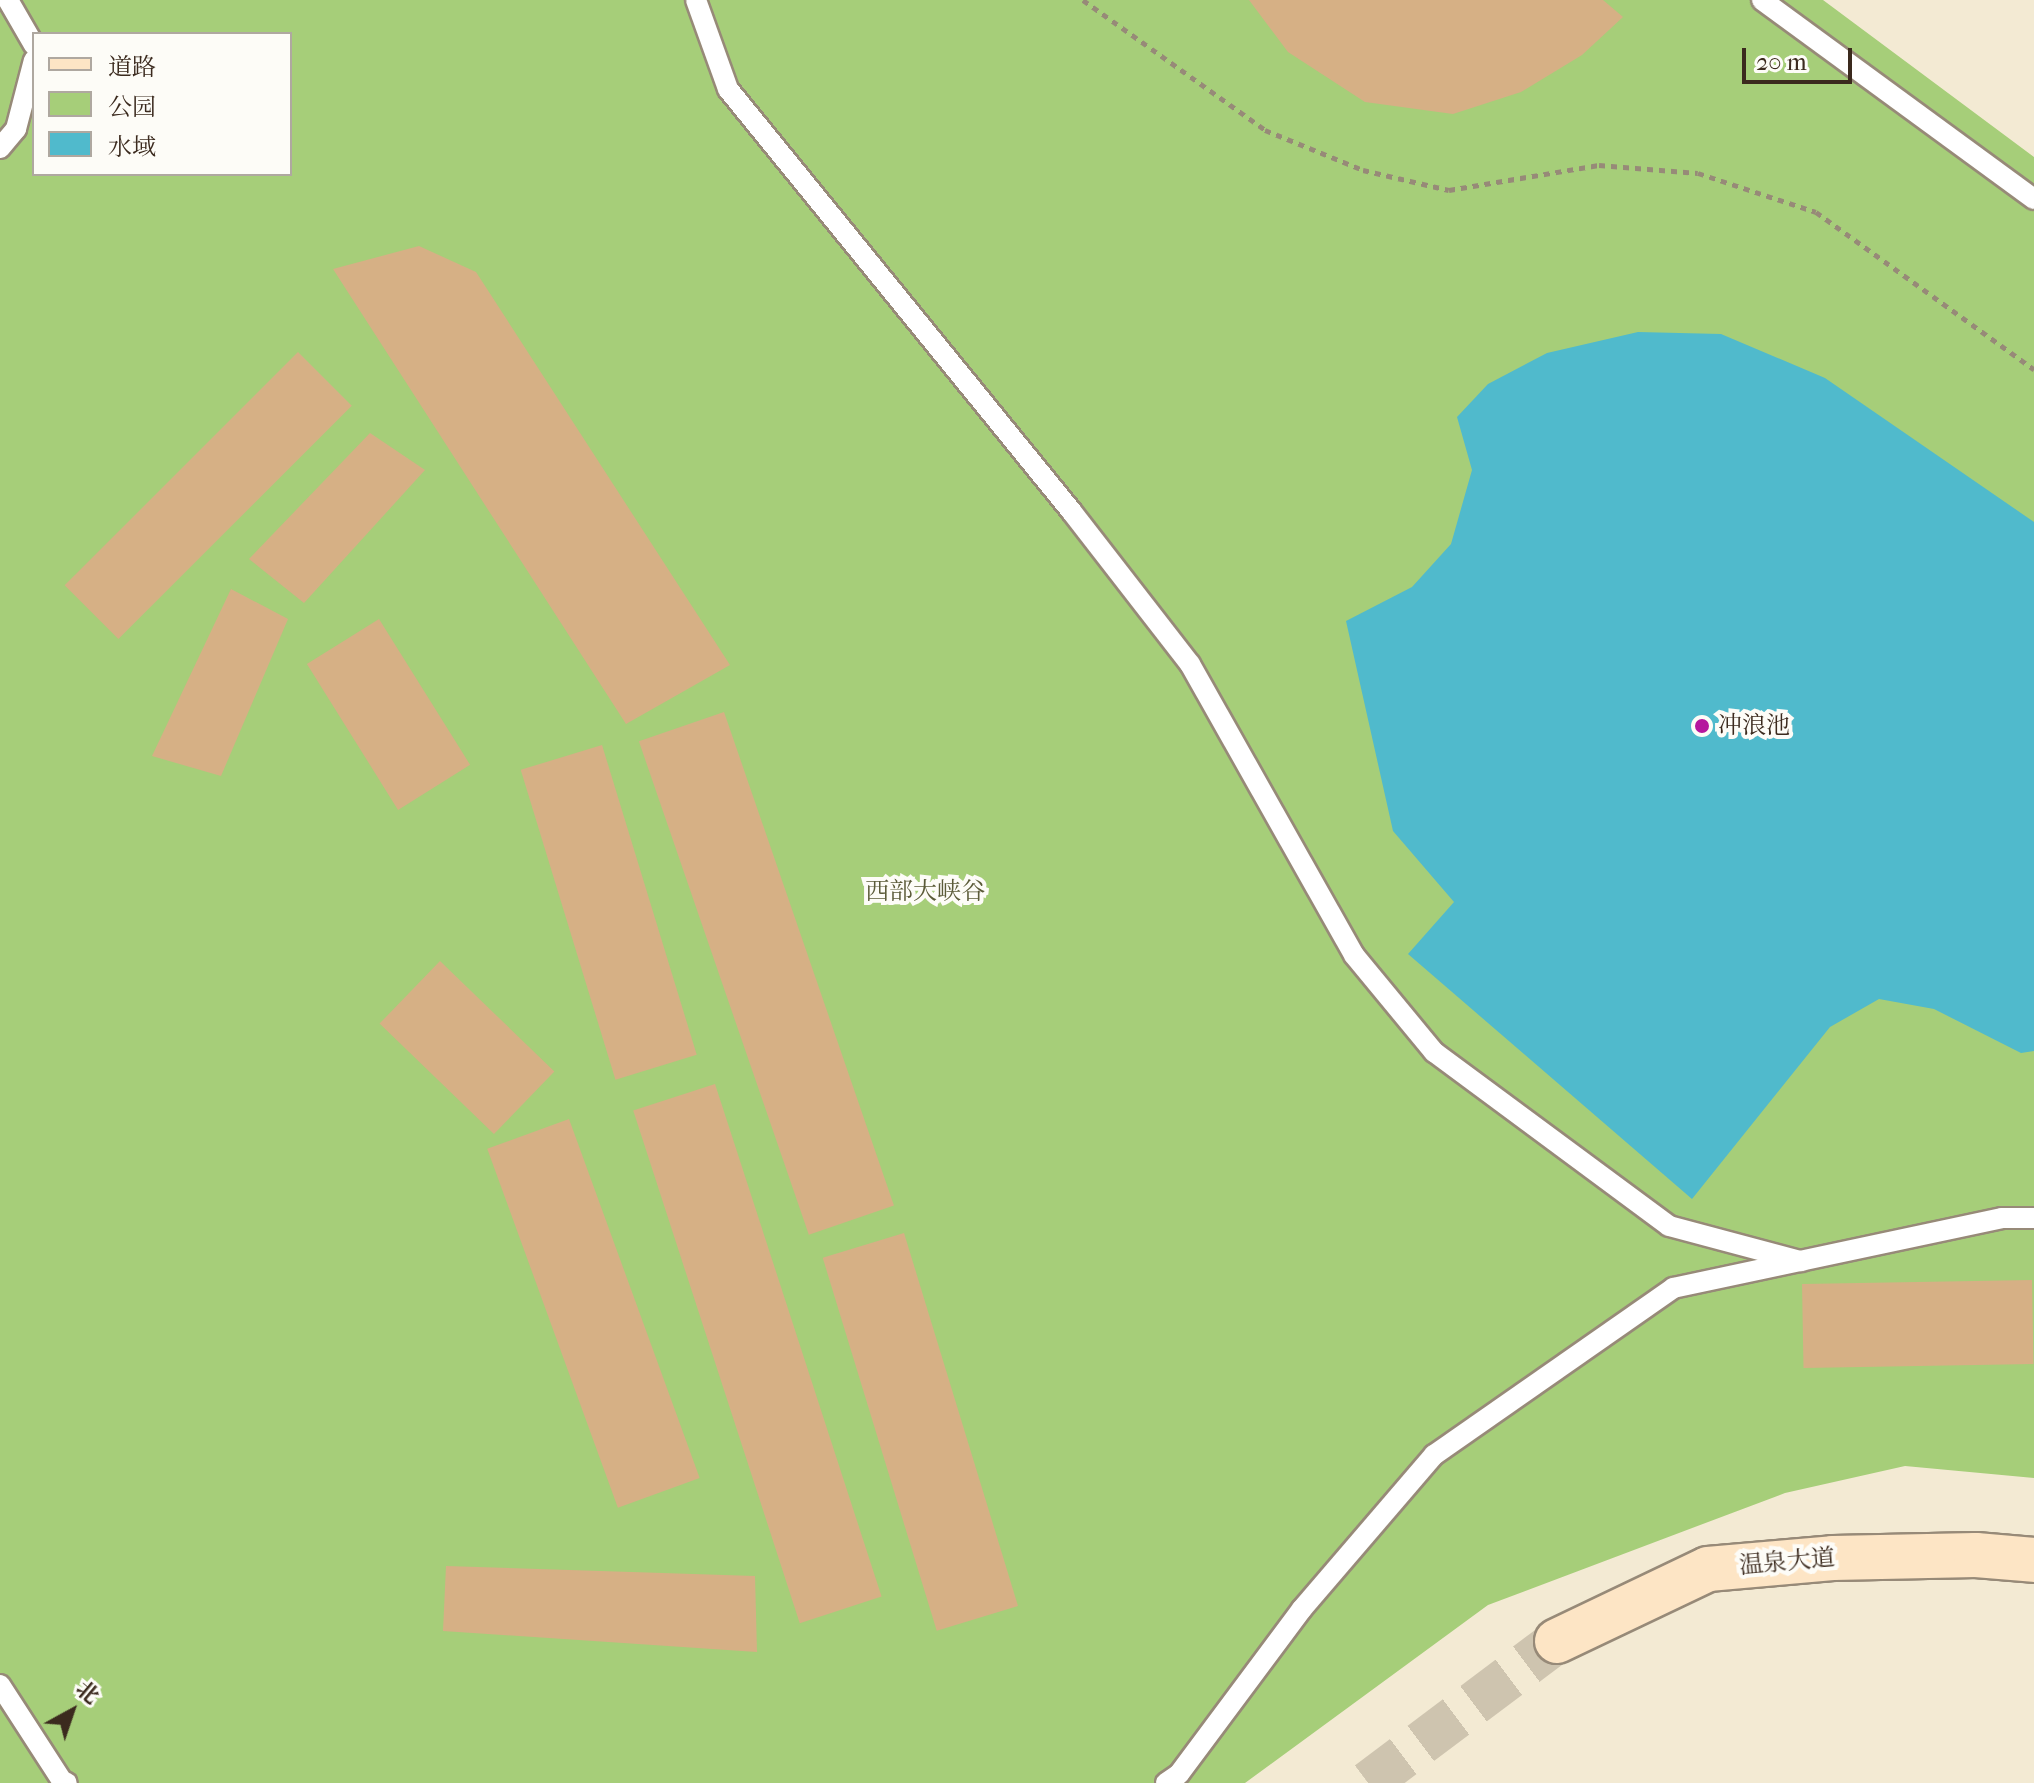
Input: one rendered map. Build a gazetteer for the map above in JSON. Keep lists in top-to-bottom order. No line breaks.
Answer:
{"streets":{"main road":["温泉大道"]},"parks":["西部大峡谷"],"places":["冲浪池"],"legend":["道路","公园","水域"],"scale_bar":"20 m","north":"top right"}
